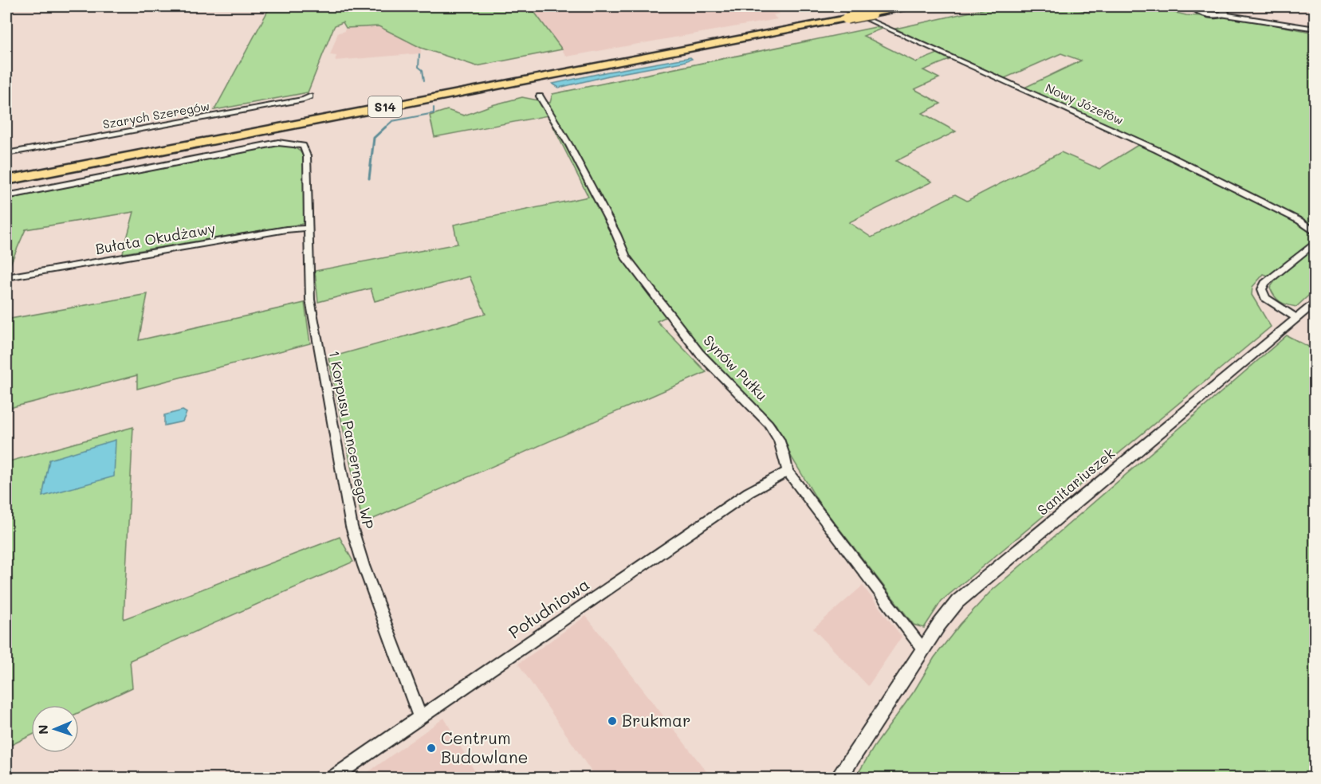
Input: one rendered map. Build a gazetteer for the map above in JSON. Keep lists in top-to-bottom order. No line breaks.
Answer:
{"streets":{"highway":["S14"],"street":["Nowy Józefów","Szarych Szeregów","Bułata Okudżawy","Synów Pułku","1 Korpusu Pancernego WP","Sanitariuszek","Południowa"]},"crossings":[["Nowy Józefów","S14"],["Bułata Okudżawy","1 Korpusu Pancernego WP"],["Synów Pułku","Sanitariuszek"],["Synów Pułku","Południowa"],["1 Korpusu Pancernego WP","Południowa"]],"places":["Brukmar","Centrum Budowlane"],"north":"left"}
